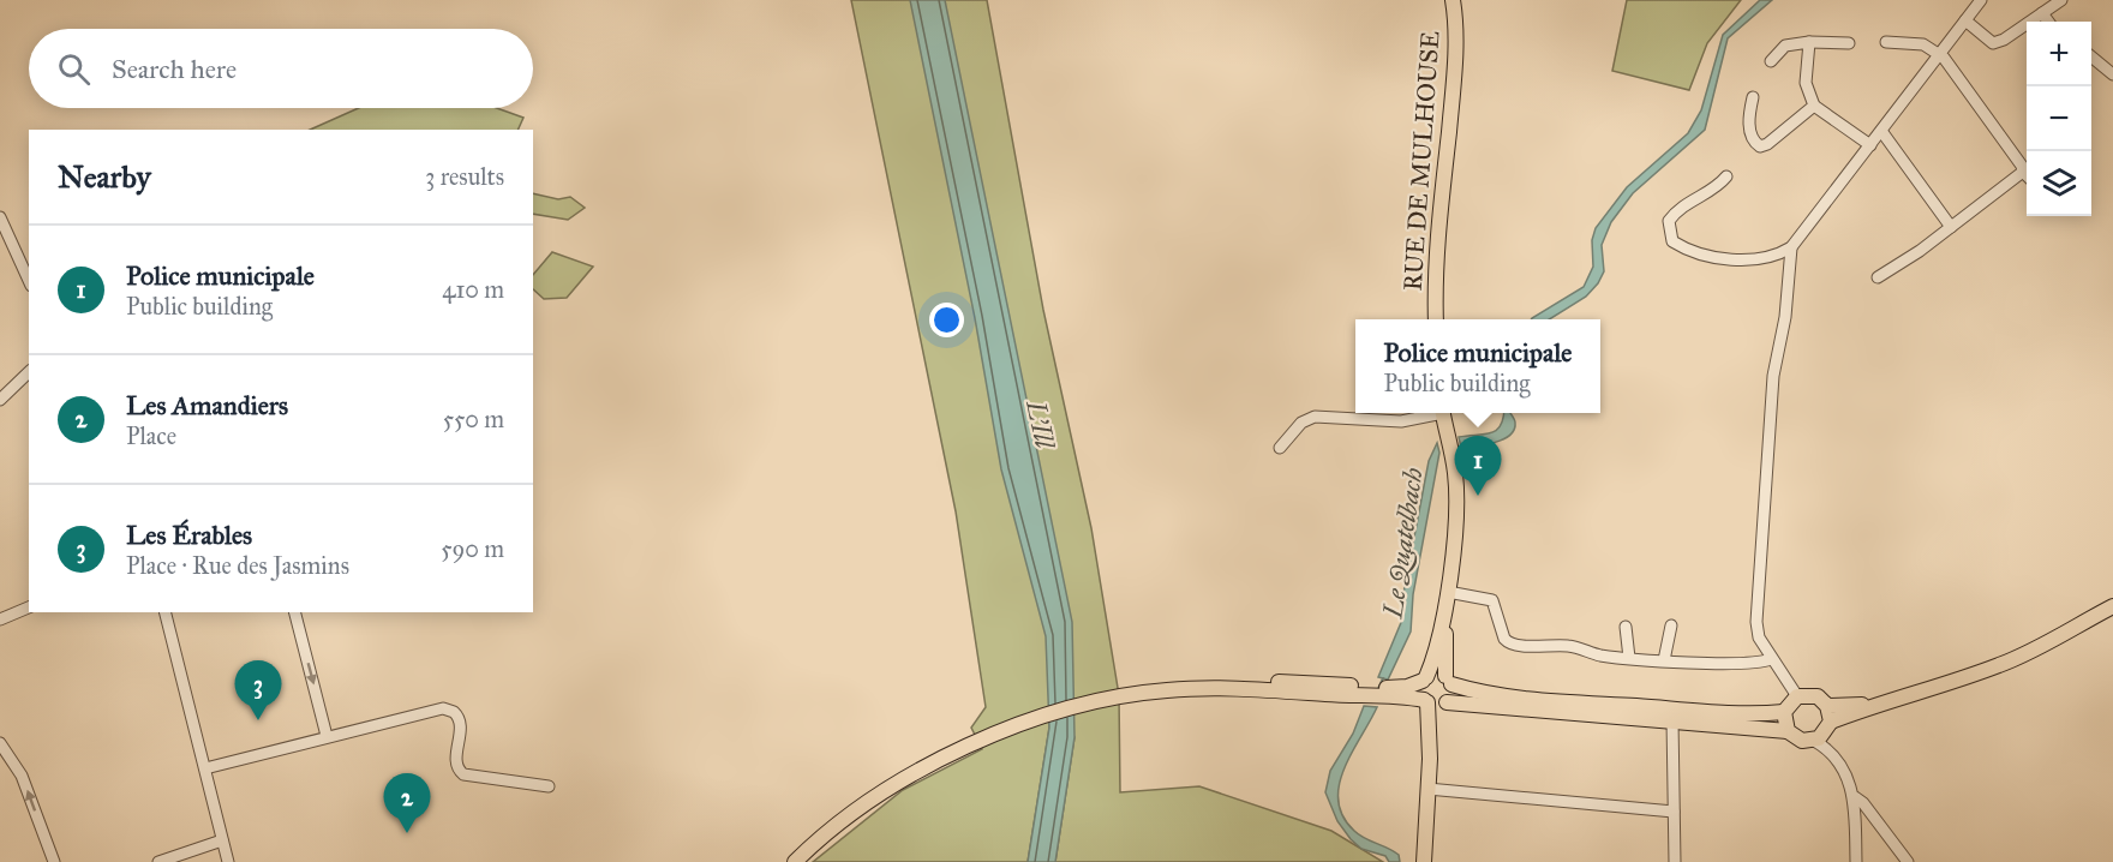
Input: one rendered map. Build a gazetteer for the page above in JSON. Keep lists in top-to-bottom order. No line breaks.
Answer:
{"streets":{"main road":["RUE DE MULHOUSE"]},"water":["L'Ill","Le Quatelbach"],"page":{"map_buttons":["+","−"],"search":"Search here","heading":["Nearby","3 results"],"list":[{"mark":"1","name":"Police municipale","note":"Public building","value":"410 m"},{"mark":"2","name":"Les Amandiers","note":"Place","value":"550 m"},{"mark":"3","name":"Les Érables","note":"Place · Rue des Jasmins","value":"590 m"}],"popup":["Police municipale","Public building"],"pins":["1","3","2"]}}
